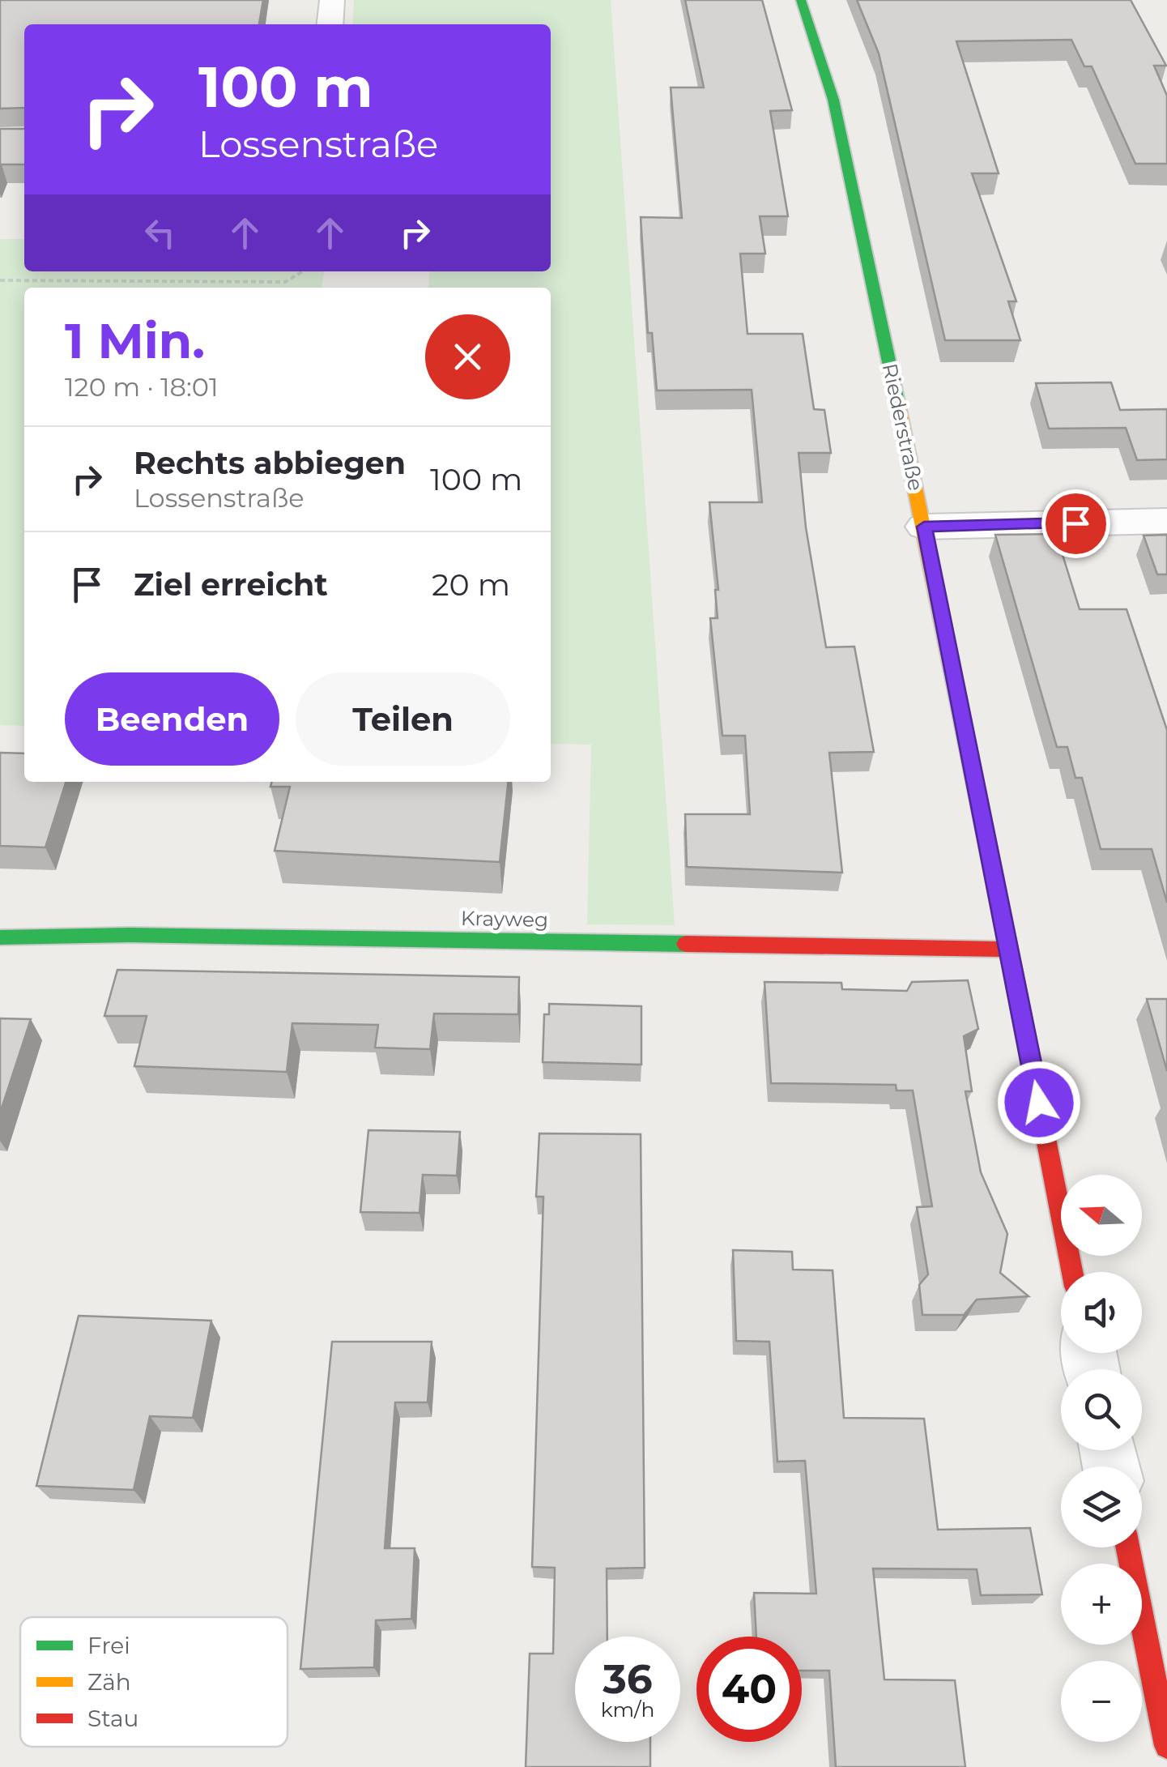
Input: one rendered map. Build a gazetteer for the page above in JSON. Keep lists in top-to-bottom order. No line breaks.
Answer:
{"streets":{"street":["Riederstraße","Krayweg"]},"crossings":[["Riederstraße","Krayweg"]],"legend":["Frei","Zäh","Stau"],"north":"left","page":{"turn":["100 m","Lossenstraße"],"heading":["1 Min.","120 m · 18:01"],"list":[{"name":"Rechts abbiegen","note":"Lossenstraße","value":"100 m"},{"name":"Ziel erreicht","value":"20 m"}],"buttons":["Beenden","Teilen"],"map_buttons":["+","−"],"speed":"36 km/h","limit":"40"}}
